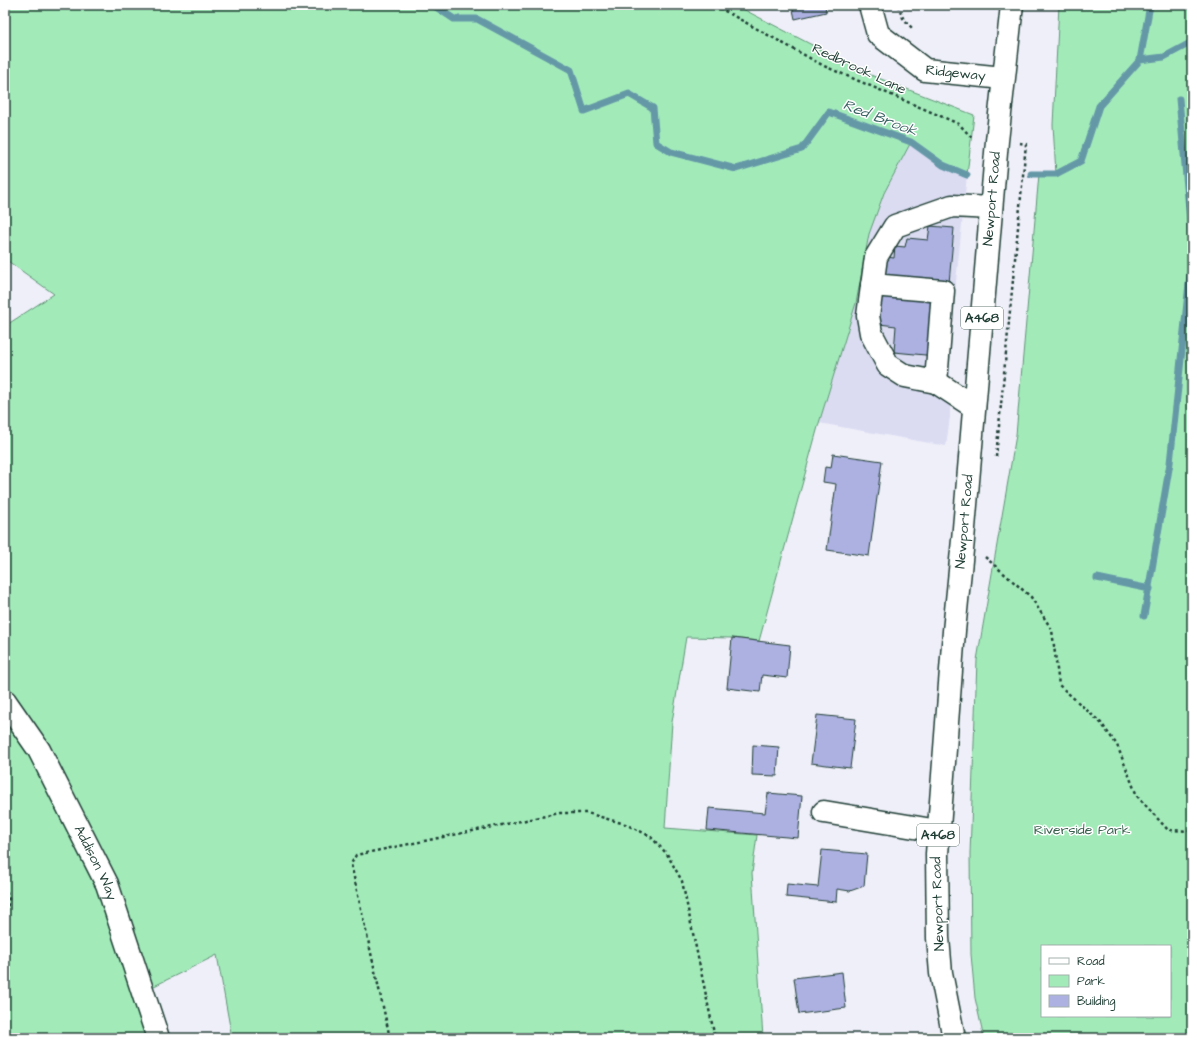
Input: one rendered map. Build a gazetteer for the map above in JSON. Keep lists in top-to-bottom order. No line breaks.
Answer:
{"streets":{"main road":["Ridgeway","Newport Road","A468","Addison Way"],"path":["Redbrook Lane"]},"crossings":[["Redbrook Lane","Newport Road"],["Ridgeway","Newport Road"]],"water":["Red Brook"],"parks":["Riverside Park"],"legend":["Road","Park","Building"]}
